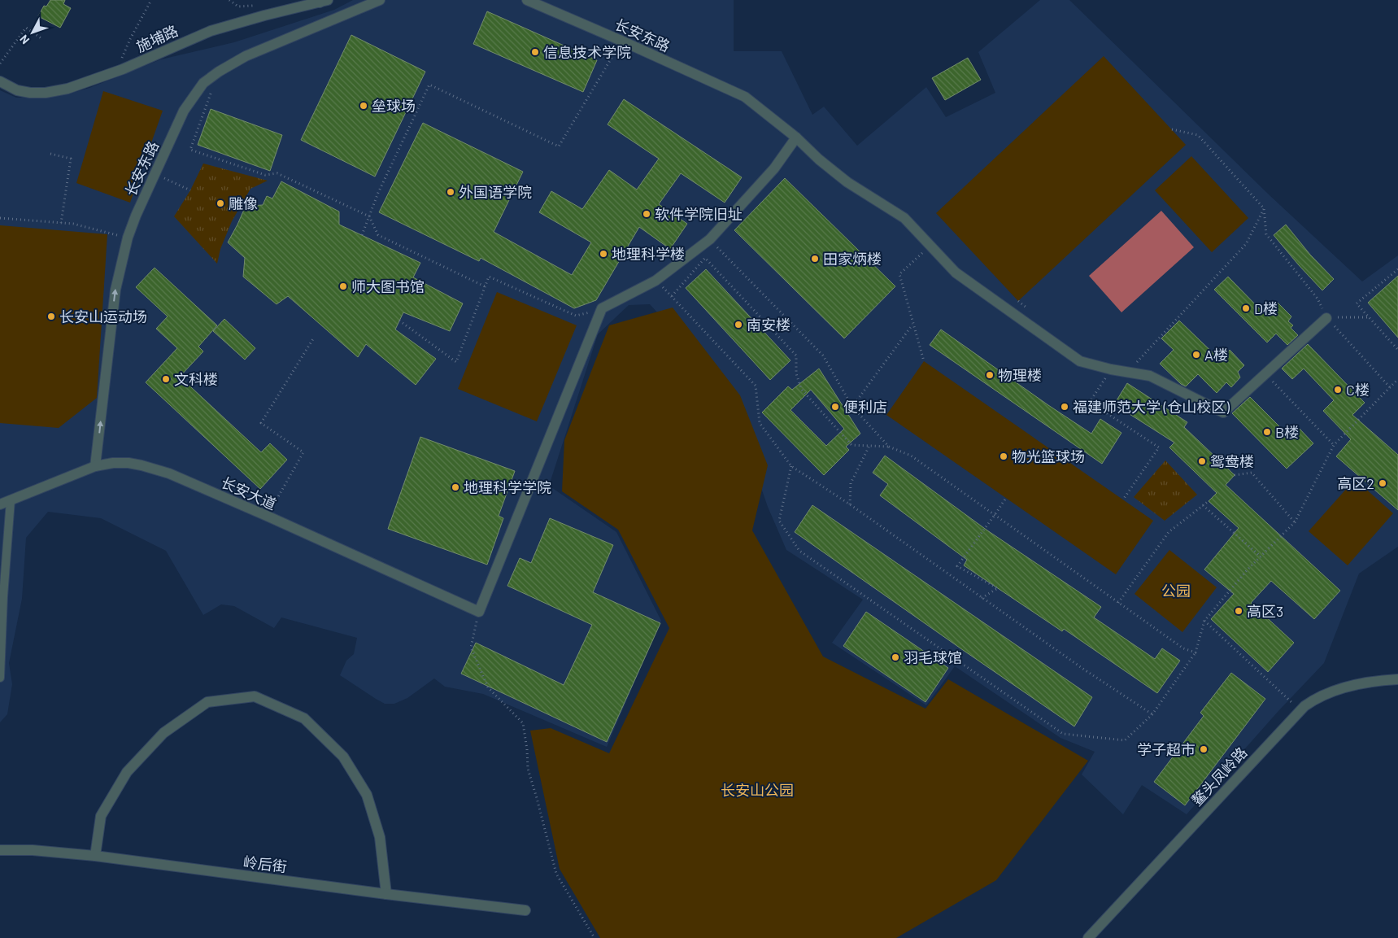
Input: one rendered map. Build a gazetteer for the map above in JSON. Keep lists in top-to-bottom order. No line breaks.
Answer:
{"streets":{"street":["长安东路","施埔路","长安大道","鳌头凤岭路","岭后街"]},"crossings":[["长安东路","长安大道"]],"parks":["公园","长安山公园"],"places":["信息技术学院","垒球场","外国语学院","雕像","软件学院旧址","地理科学楼","田家炳楼","师大图书馆","D楼","长安山运动场","南安楼","A楼","物理楼","文科楼","C楼","便利店","福建师范大学 (仓山校区)","B楼","物光篮球场","鸳鸯楼","高区2","地理科学学院","高区3","羽毛球馆","学子超市"],"north":"bottom left"}
